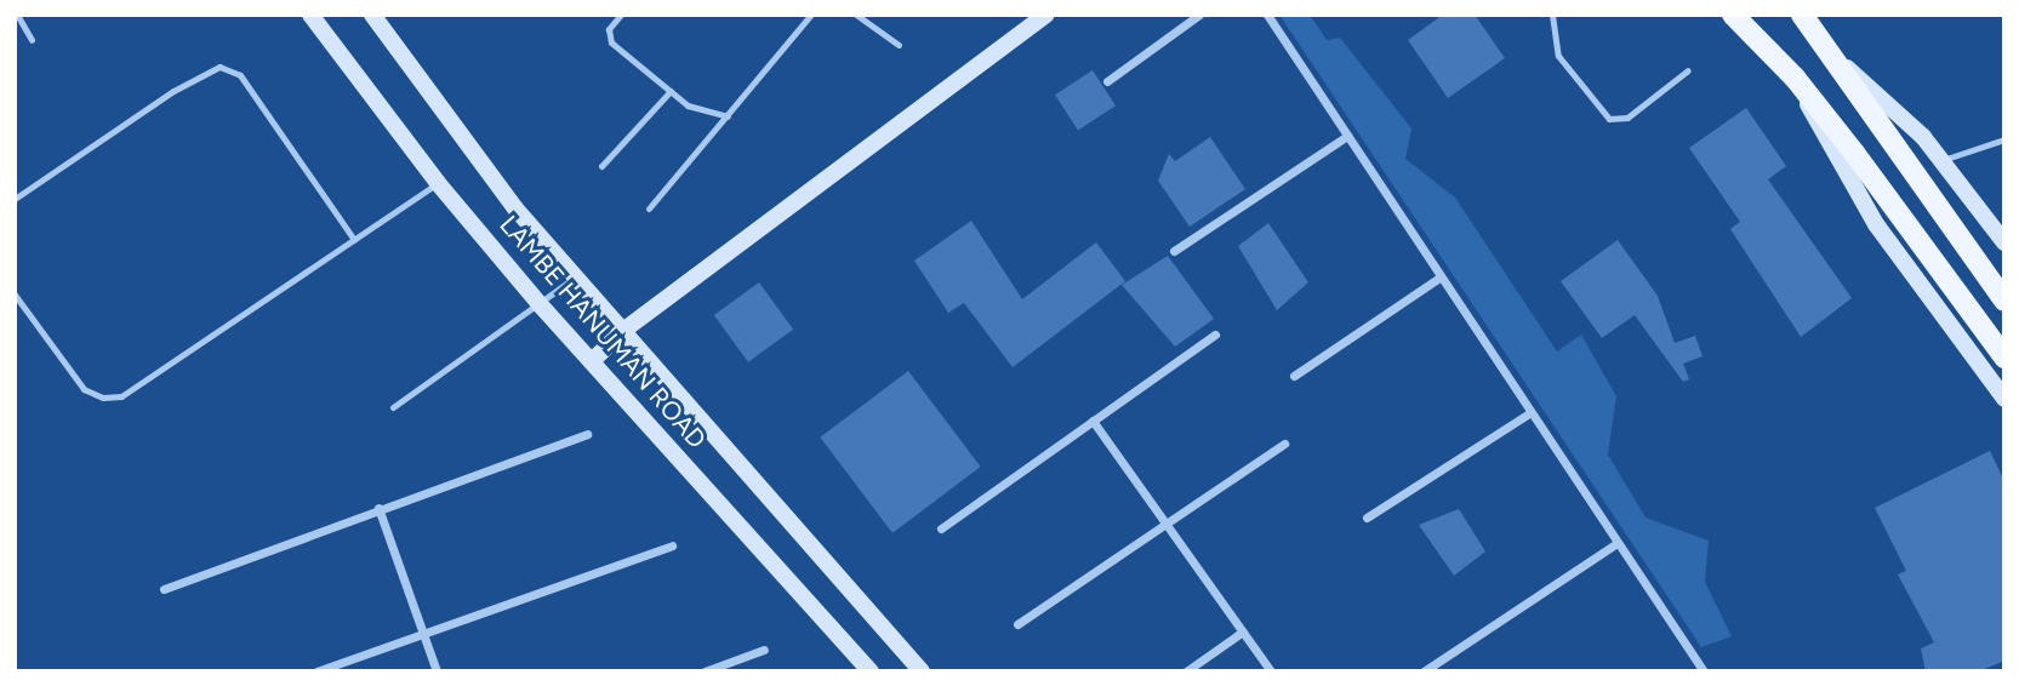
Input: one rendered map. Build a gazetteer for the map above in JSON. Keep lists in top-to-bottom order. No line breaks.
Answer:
{"streets":{"main road":["LAMBE HANUMAN ROAD"]}}
